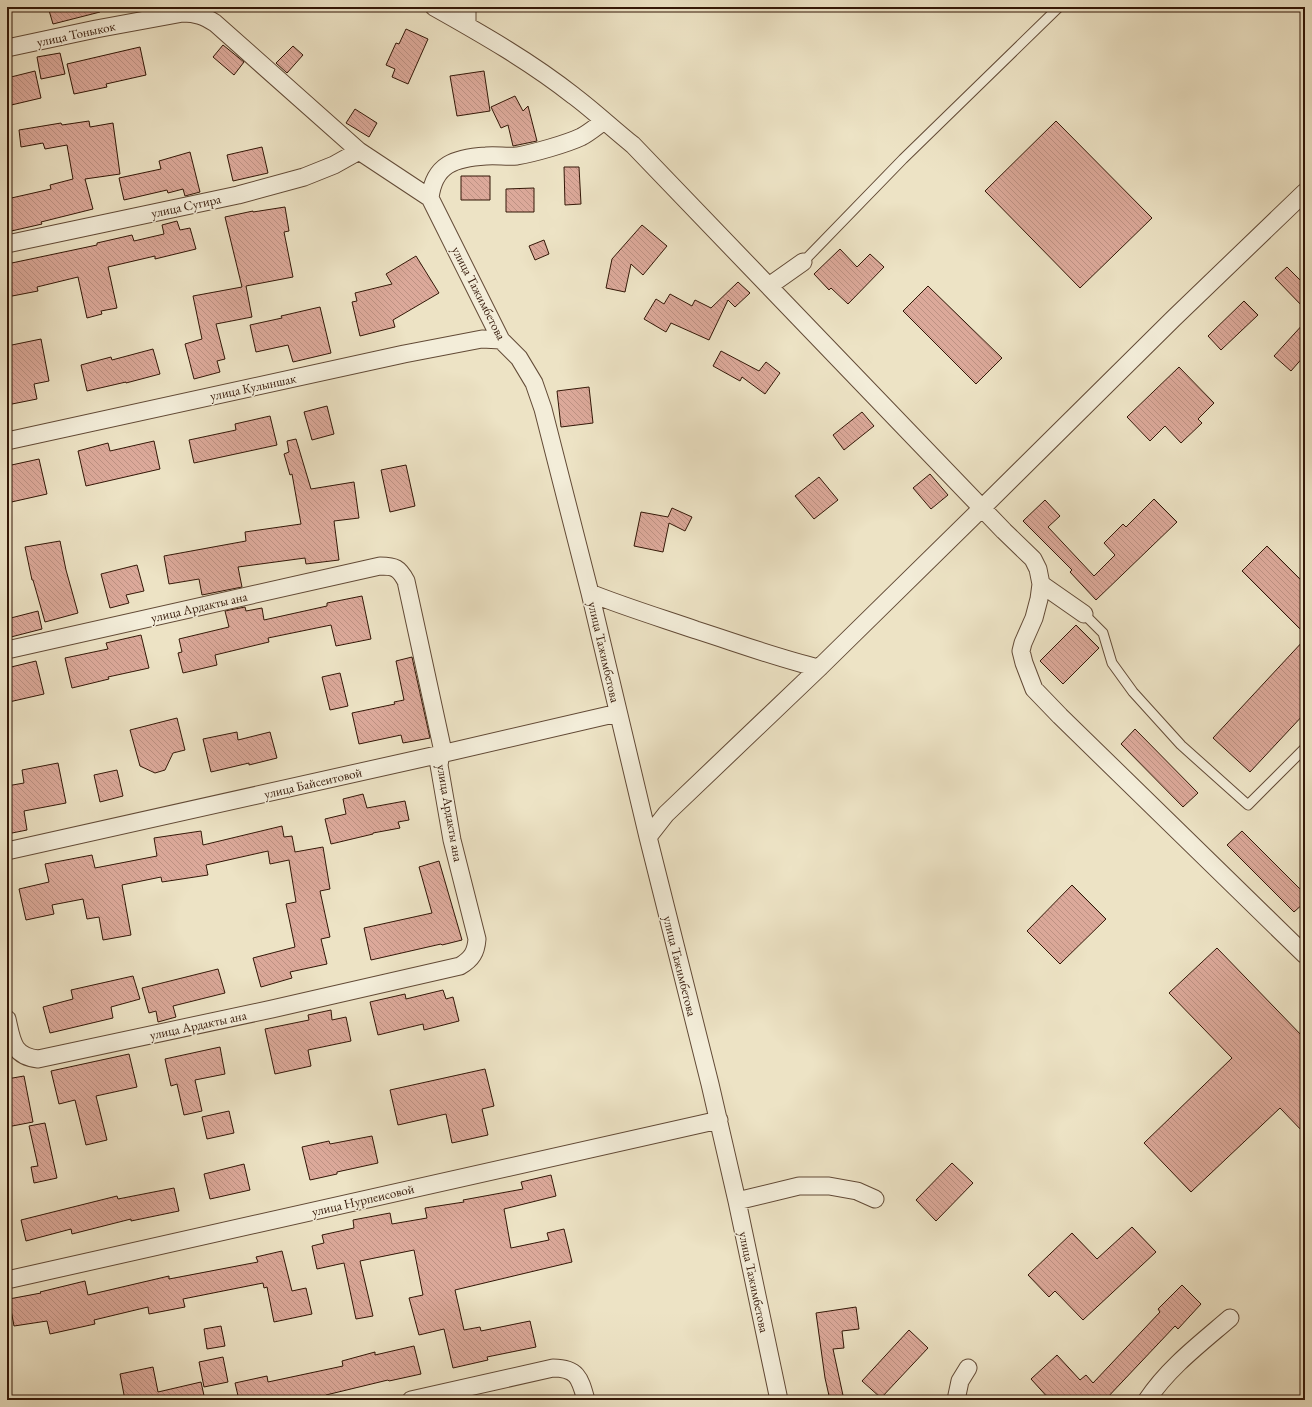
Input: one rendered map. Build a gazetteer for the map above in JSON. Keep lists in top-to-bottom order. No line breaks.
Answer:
{"streets":{"street":["улица Тоныкок","улица Сугира","улица Тажимбетова","улица Кулыншак","улица Ардакты ана","улица Байсеитовой","улица Нурпеисовой"]},"crossings":[["улица Тоныкок","улица Тажимбетова"],["улица Сугира","улица Тажимбетова"],["улица Тажимбетова","улица Кулыншак"],["улица Тажимбетова","улица Байсеитовой"],["улица Тажимбетова","улица Нурпеисовой"],["улица Ардакты ана","улица Байсеитовой"]]}
